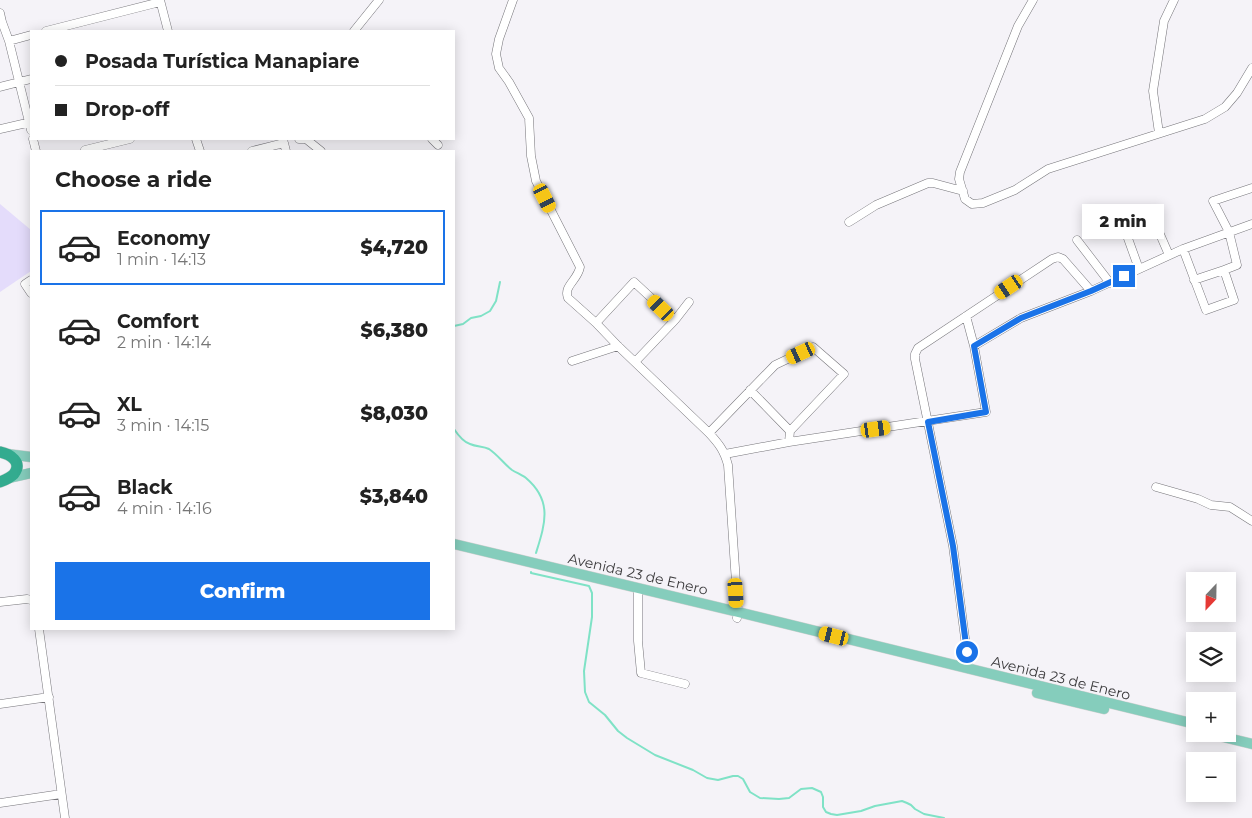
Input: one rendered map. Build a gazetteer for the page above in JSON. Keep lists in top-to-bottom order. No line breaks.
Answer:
{"streets":{"main road":["Avenida 23 de Enero"]},"north":"bottom","page":{"banner":["Posada Turística Manapiare","Drop-off"],"heading":"Choose a ride","bubble":"2 min","list":[{"name":"Economy","note":"1 min · 14:13","value":"$4,720"},{"name":"Comfort","note":"2 min · 14:14","value":"$6,380"},{"name":"XL","note":"3 min · 14:15","value":"$8,030"},{"name":"Black","note":"4 min · 14:16","value":"$3,840"}],"buttons":"Confirm","map_buttons":["+","−"]}}
